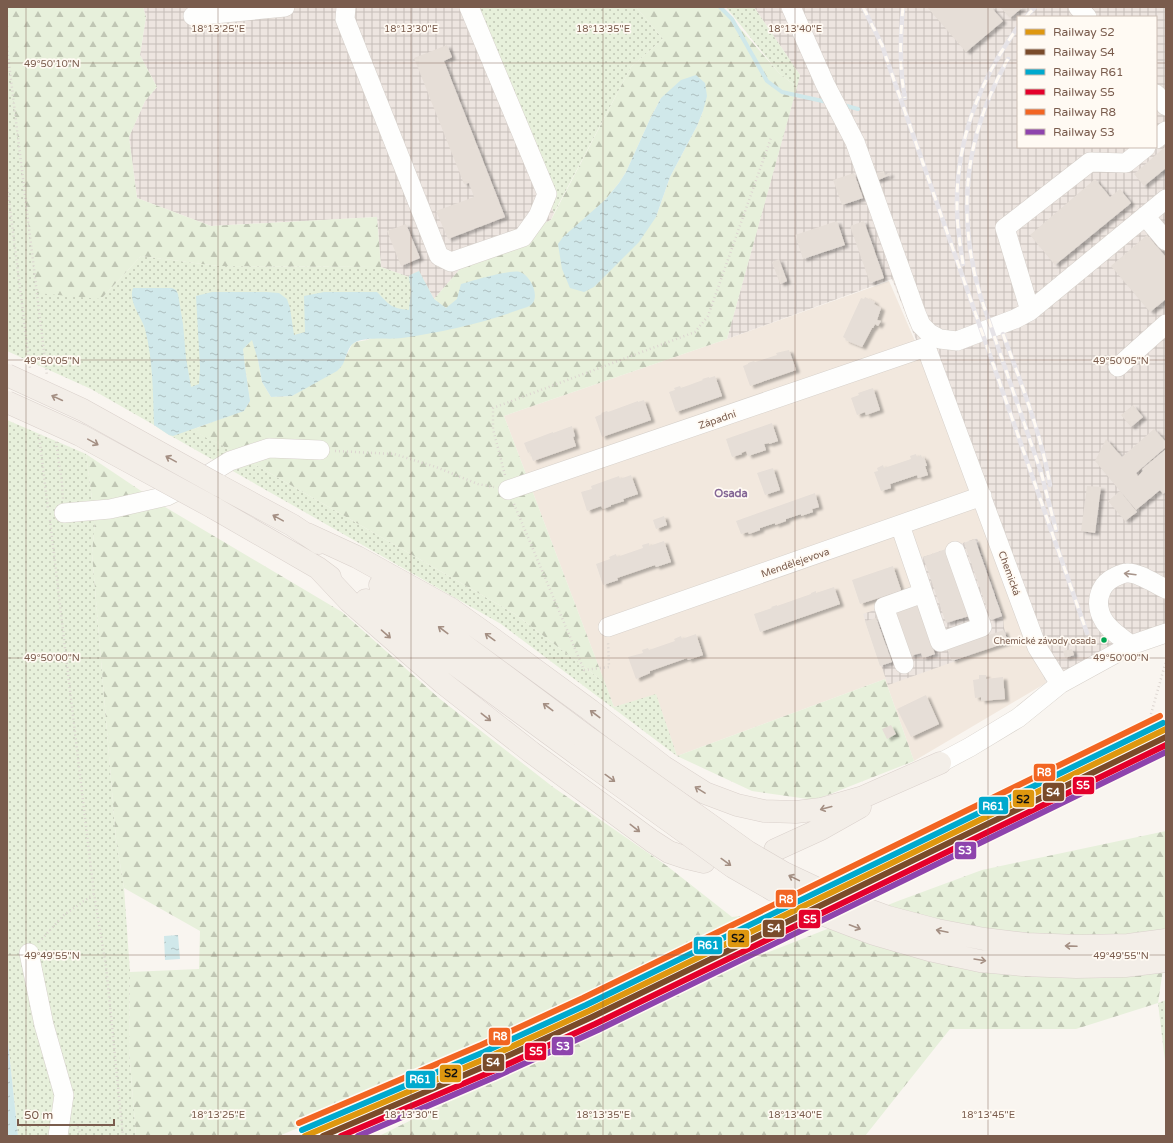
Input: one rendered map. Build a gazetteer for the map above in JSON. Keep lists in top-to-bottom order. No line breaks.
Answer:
{"streets":{"street":["Západní","Mendělejevova","Chemická"]},"crossings":[["Západní","Chemická"],["Mendělejevova","Chemická"]],"districts":["Osada"],"places":["Chemické závody osada"],"lines":["rail line R8","rail line R61","rail line S2","rail line S4","rail line S5","rail line S3"],"legend":["Railway S2","Railway S4","Railway R61","Railway S5","Railway R8","Railway S3"],"scale_bar":"50 m","coordinates":["18°13'25\"E","18°13'30\"E","18°13'35\"E","18°13'40\"E","49°50'10\"N","49°50'05\"N","49°50'00\"N","49°49'55\"N","18°13'45\"E"]}
